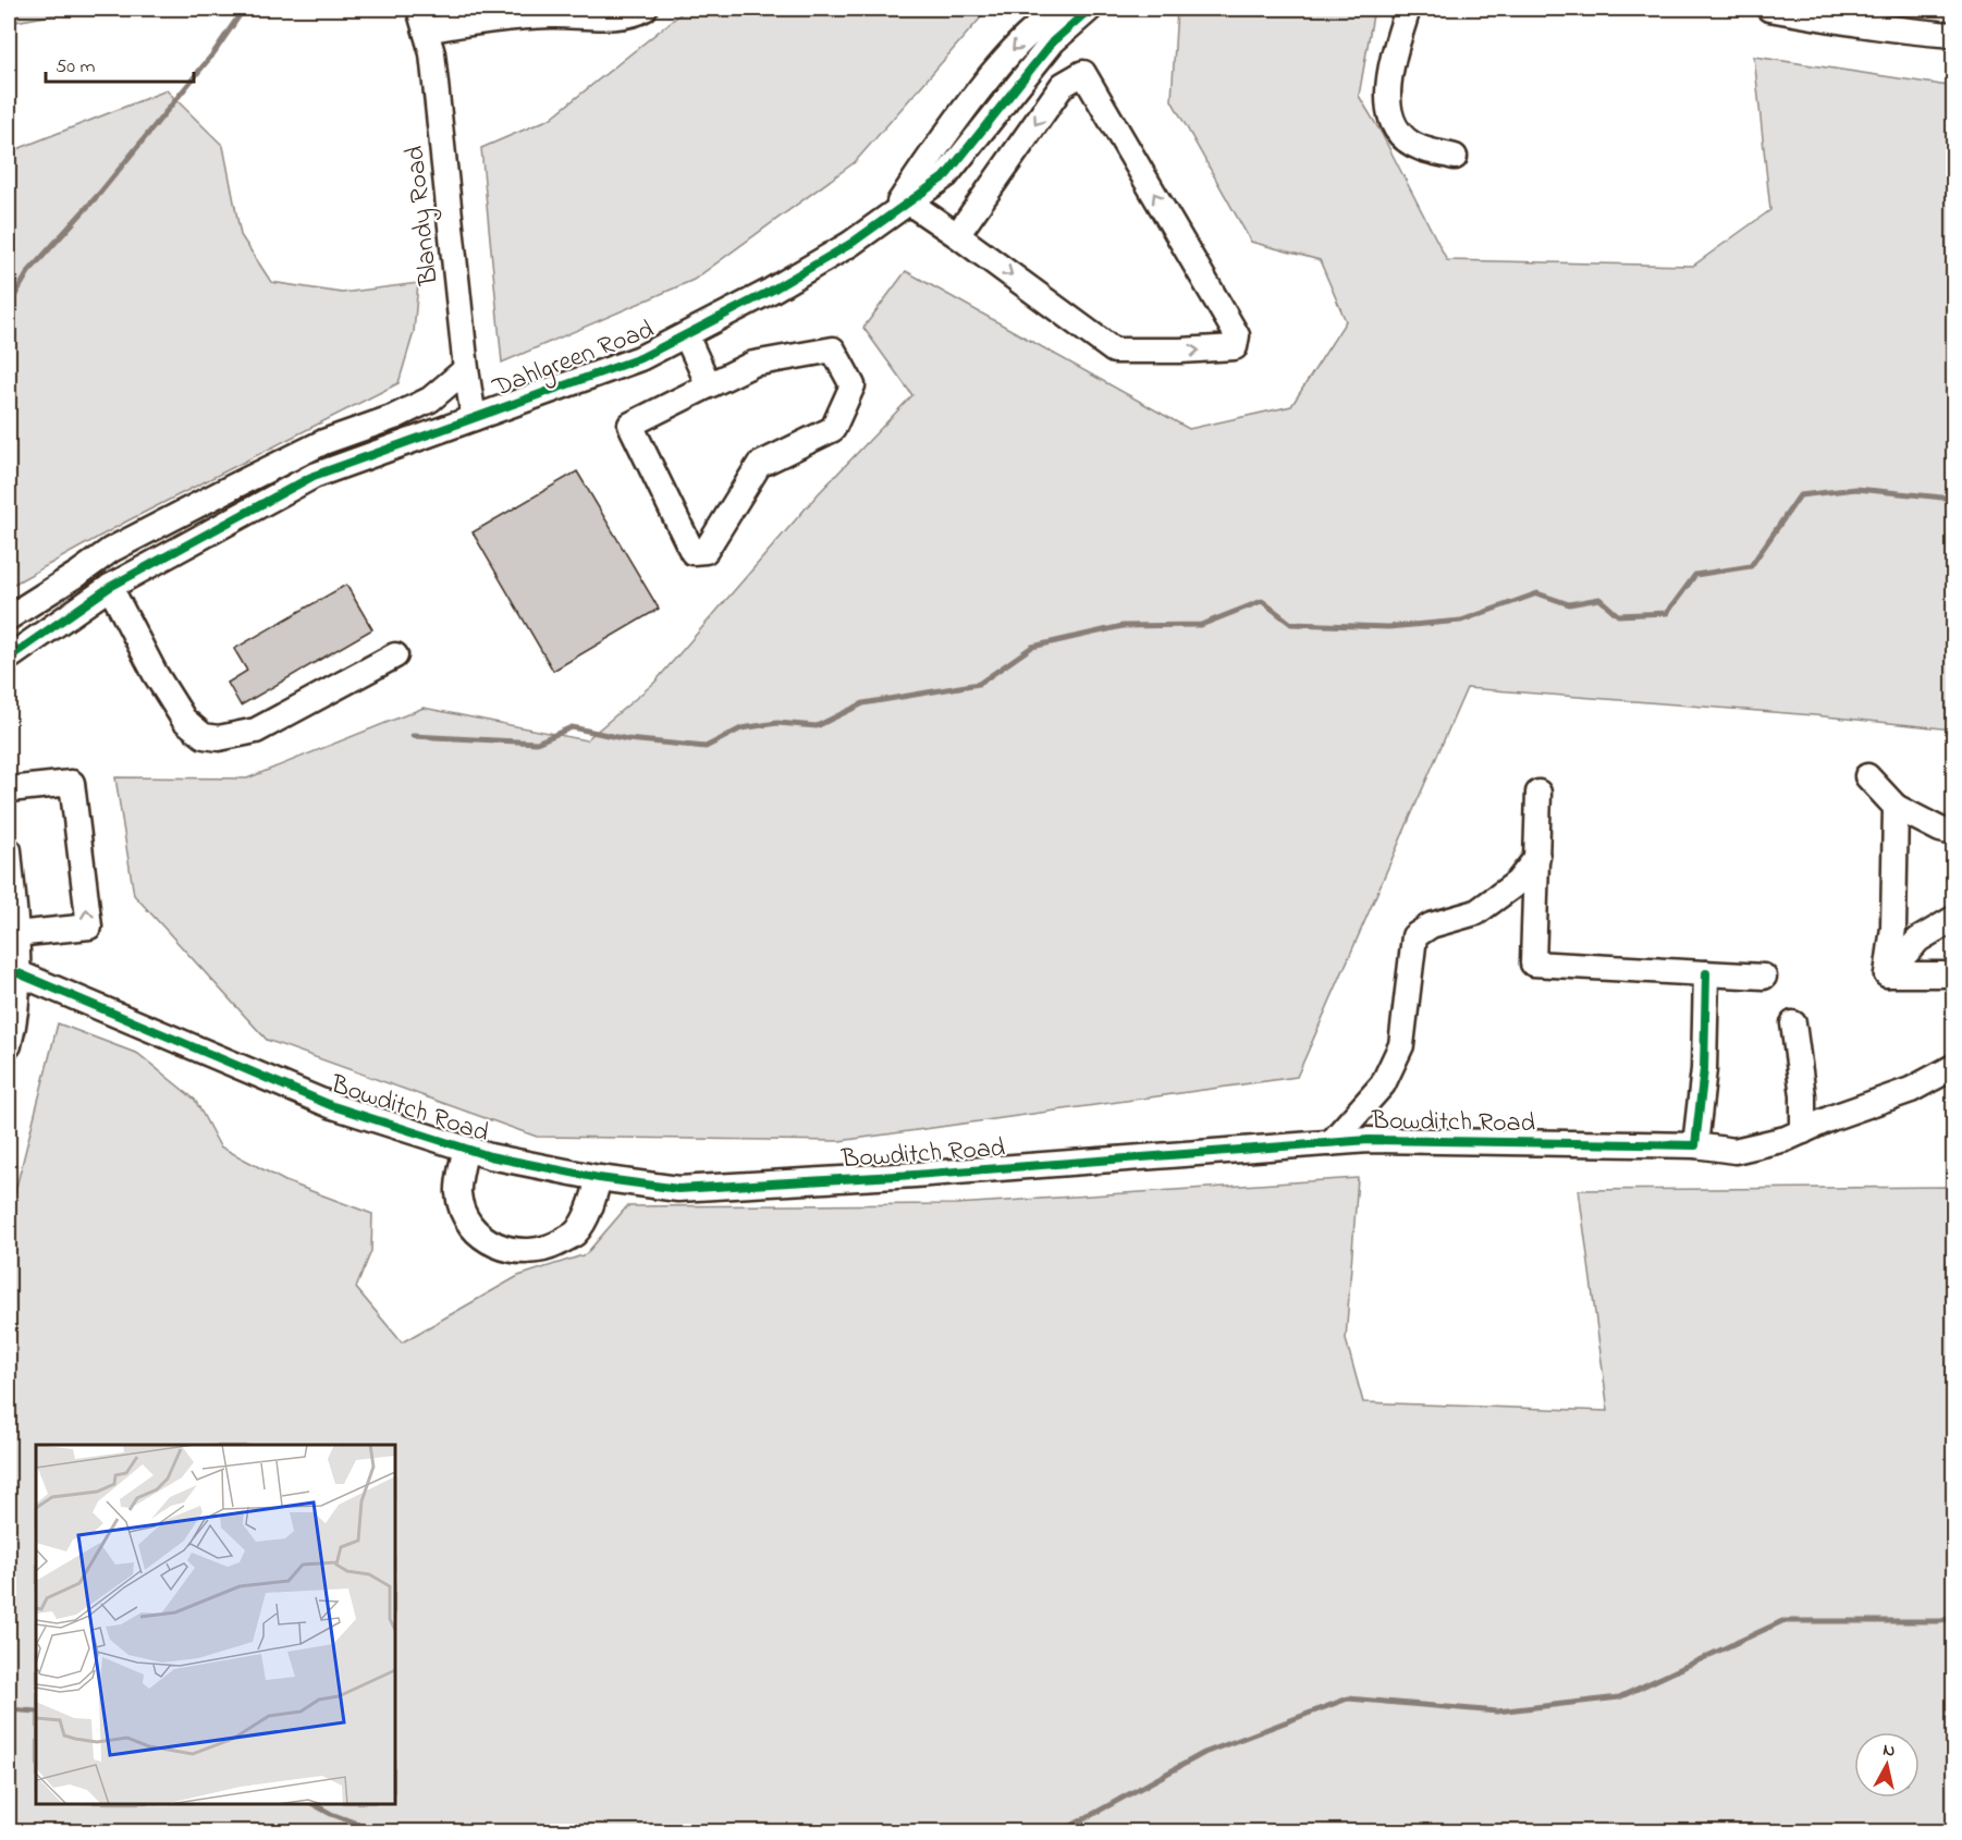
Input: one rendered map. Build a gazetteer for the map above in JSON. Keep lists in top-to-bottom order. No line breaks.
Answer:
{"streets":{"street":["Blandy Road","Dahlgreen Road","Bowditch Road"]},"crossings":[["Blandy Road","Dahlgreen Road"]],"scale_bar":"50 m","north":"top"}
